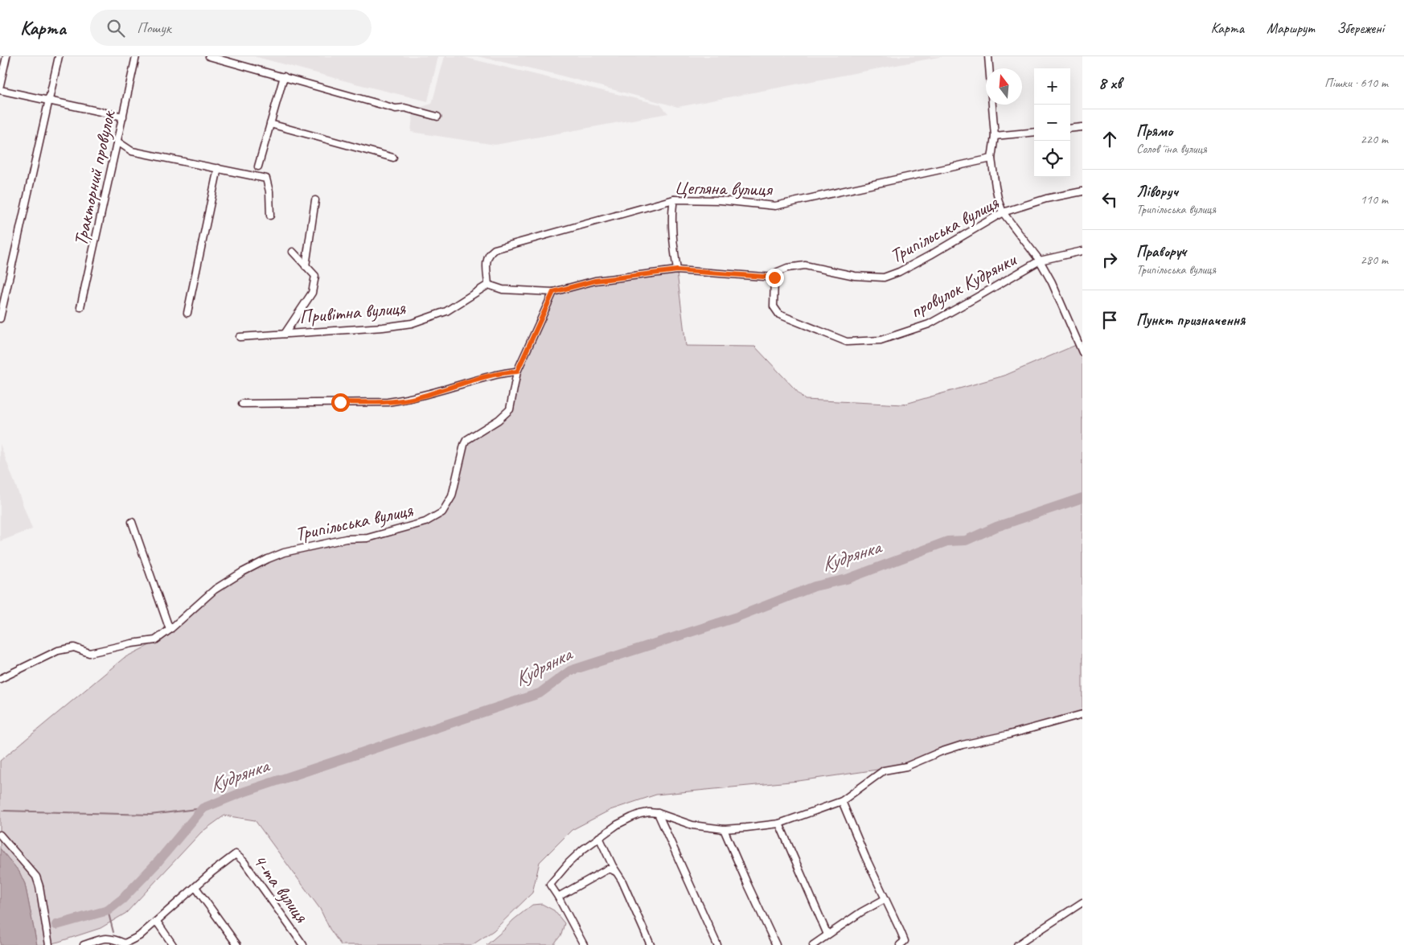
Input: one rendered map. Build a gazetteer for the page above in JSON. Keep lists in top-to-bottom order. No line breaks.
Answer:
{"streets":{"street":["Тракторний провулок","Цегляна вулиця","Трипільська вулиця","провулок Кудрянки","Привітна вулиця","4-та вулиця"]},"crossings":[["Цегляна вулиця","Привітна вулиця"],["Трипільська вулиця","провулок Кудрянки"]],"water":["Кудрянка"],"north":"top","page":{"header":"Карта","search":"Пошук","nav":["Карта","Маршрут","Збережені"],"heading":["8 хв","Пішки · 610 m"],"map_buttons":["+","−"],"list":[["Прямо","Соловʼїна вулиця","220 m"],["Ліворуч","Трипільська вулиця","110 m"],["Праворуч","Трипільська вулиця","280 m"],"Пункт призначення"]}}
